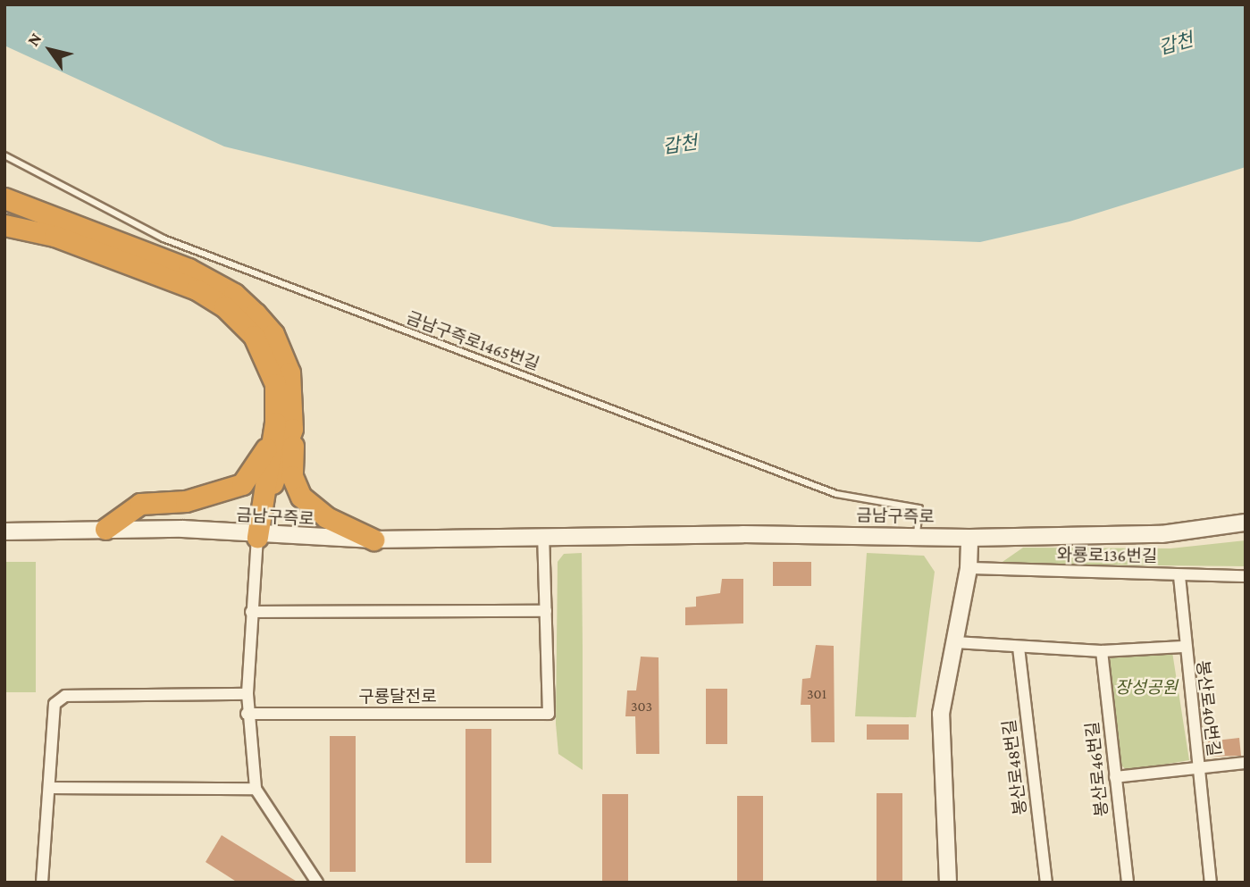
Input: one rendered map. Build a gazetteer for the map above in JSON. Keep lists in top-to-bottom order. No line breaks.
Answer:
{"streets":{"main road":["금남구즉로"],"street":["와룡로136번길","구룡달전로","봉산로40번길","봉산로48번길","봉산로46번길"],"lane":["금남구즉로1465번길"]},"crossings":[["금남구즉로1465번길","금남구즉로"],["와룡로136번길","봉산로40번길"]],"water":["갑천"],"parks":["장성공원"],"house_numbers":["301","303"],"north":"top left"}
